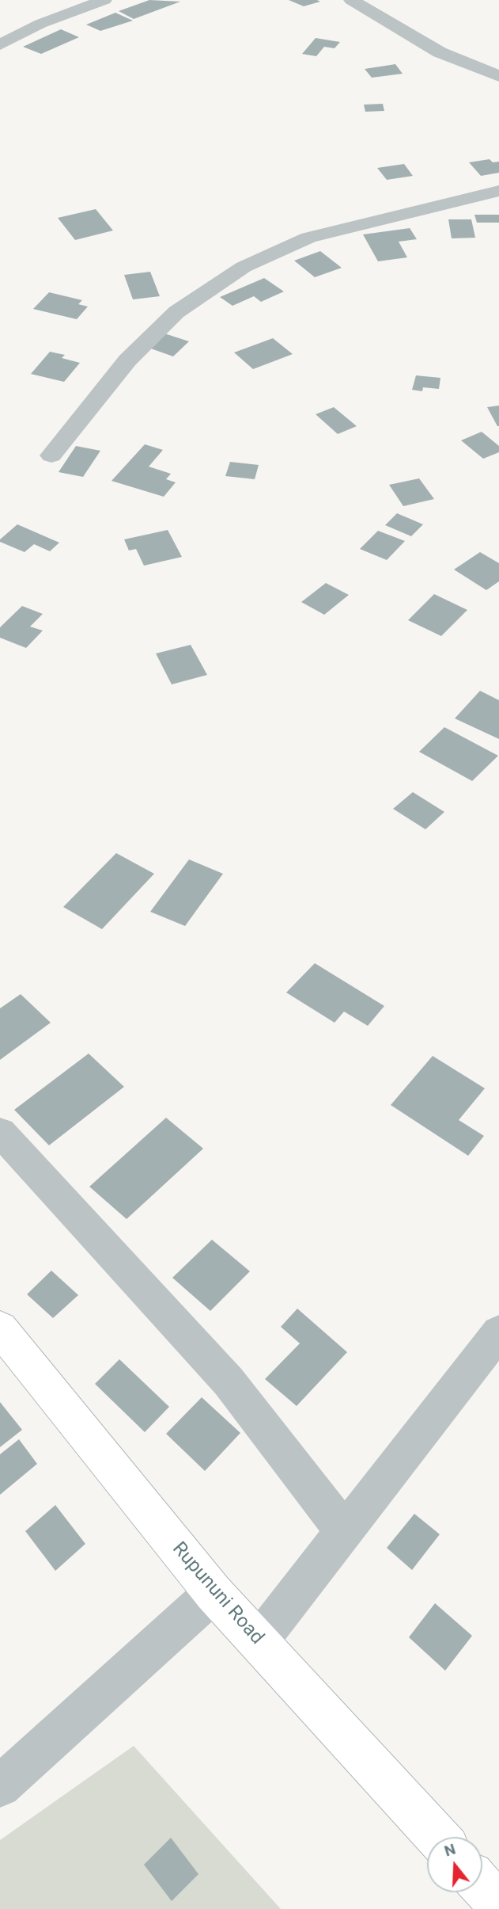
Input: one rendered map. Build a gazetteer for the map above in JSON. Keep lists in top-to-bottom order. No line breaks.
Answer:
{"streets":{"main road":["Rupununi Road"]},"north":"top"}
